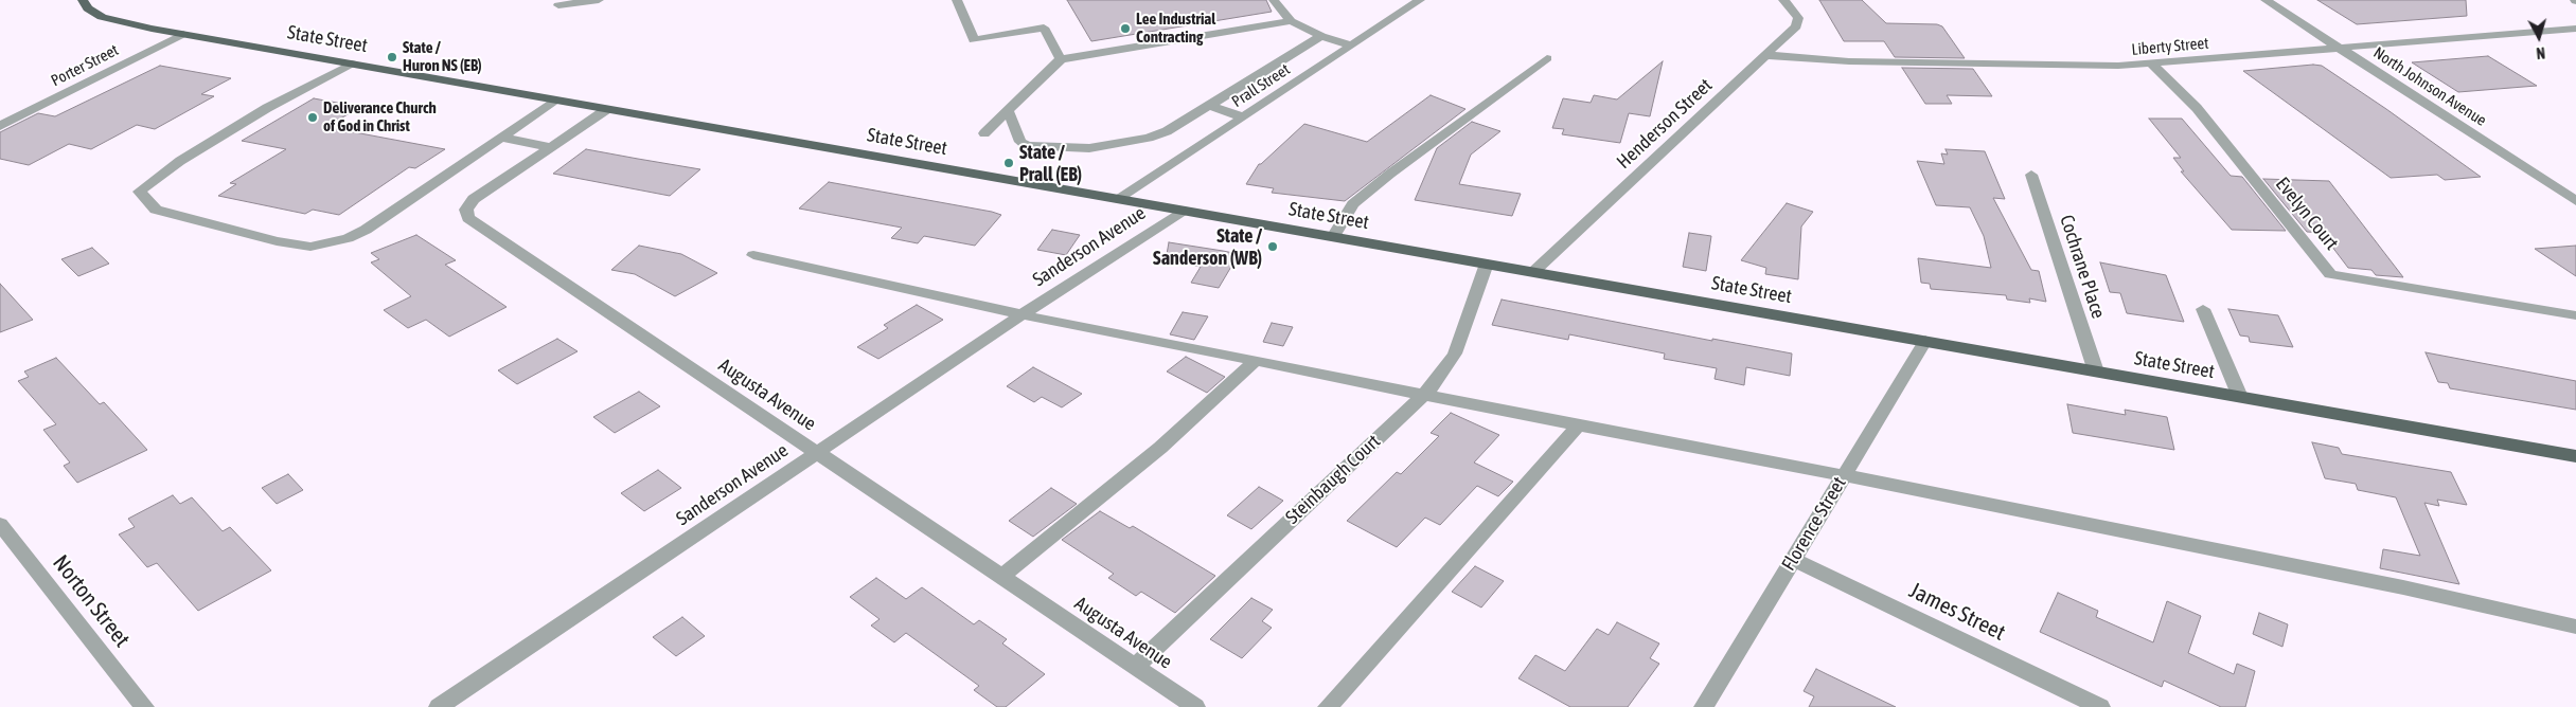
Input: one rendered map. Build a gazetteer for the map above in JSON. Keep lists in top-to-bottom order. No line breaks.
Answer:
{"streets":{"main road":["State Street"],"street":["Liberty Street","Porter Street","Prall Street","North Johnson Avenue","Henderson Street","Evelyn Court","Sanderson Avenue","Cochrane Place","Augusta Avenue","Steinbaugh Court","Florence Street","Norton Street","James Street"]},"crossings":[["State Street","Porter Street"],["State Street","Prall Street"],["State Street","Henderson Street"],["State Street","Sanderson Avenue"],["State Street","Cochrane Place"],["State Street","Augusta Avenue"],["State Street","Steinbaugh Court"],["State Street","Florence Street"],["Liberty Street","North Johnson Avenue"],["Liberty Street","Henderson Street"],["Liberty Street","Evelyn Court"],["Sanderson Avenue","Augusta Avenue"],["Augusta Avenue","Steinbaugh Court"],["Florence Street","James Street"]],"places":["Lee Industrial Contracting","State / Huron NS (EB)","Deliverance Church of God in Christ","State / Prall (EB)","State / Sanderson (WB)"],"north":"bottom"}
